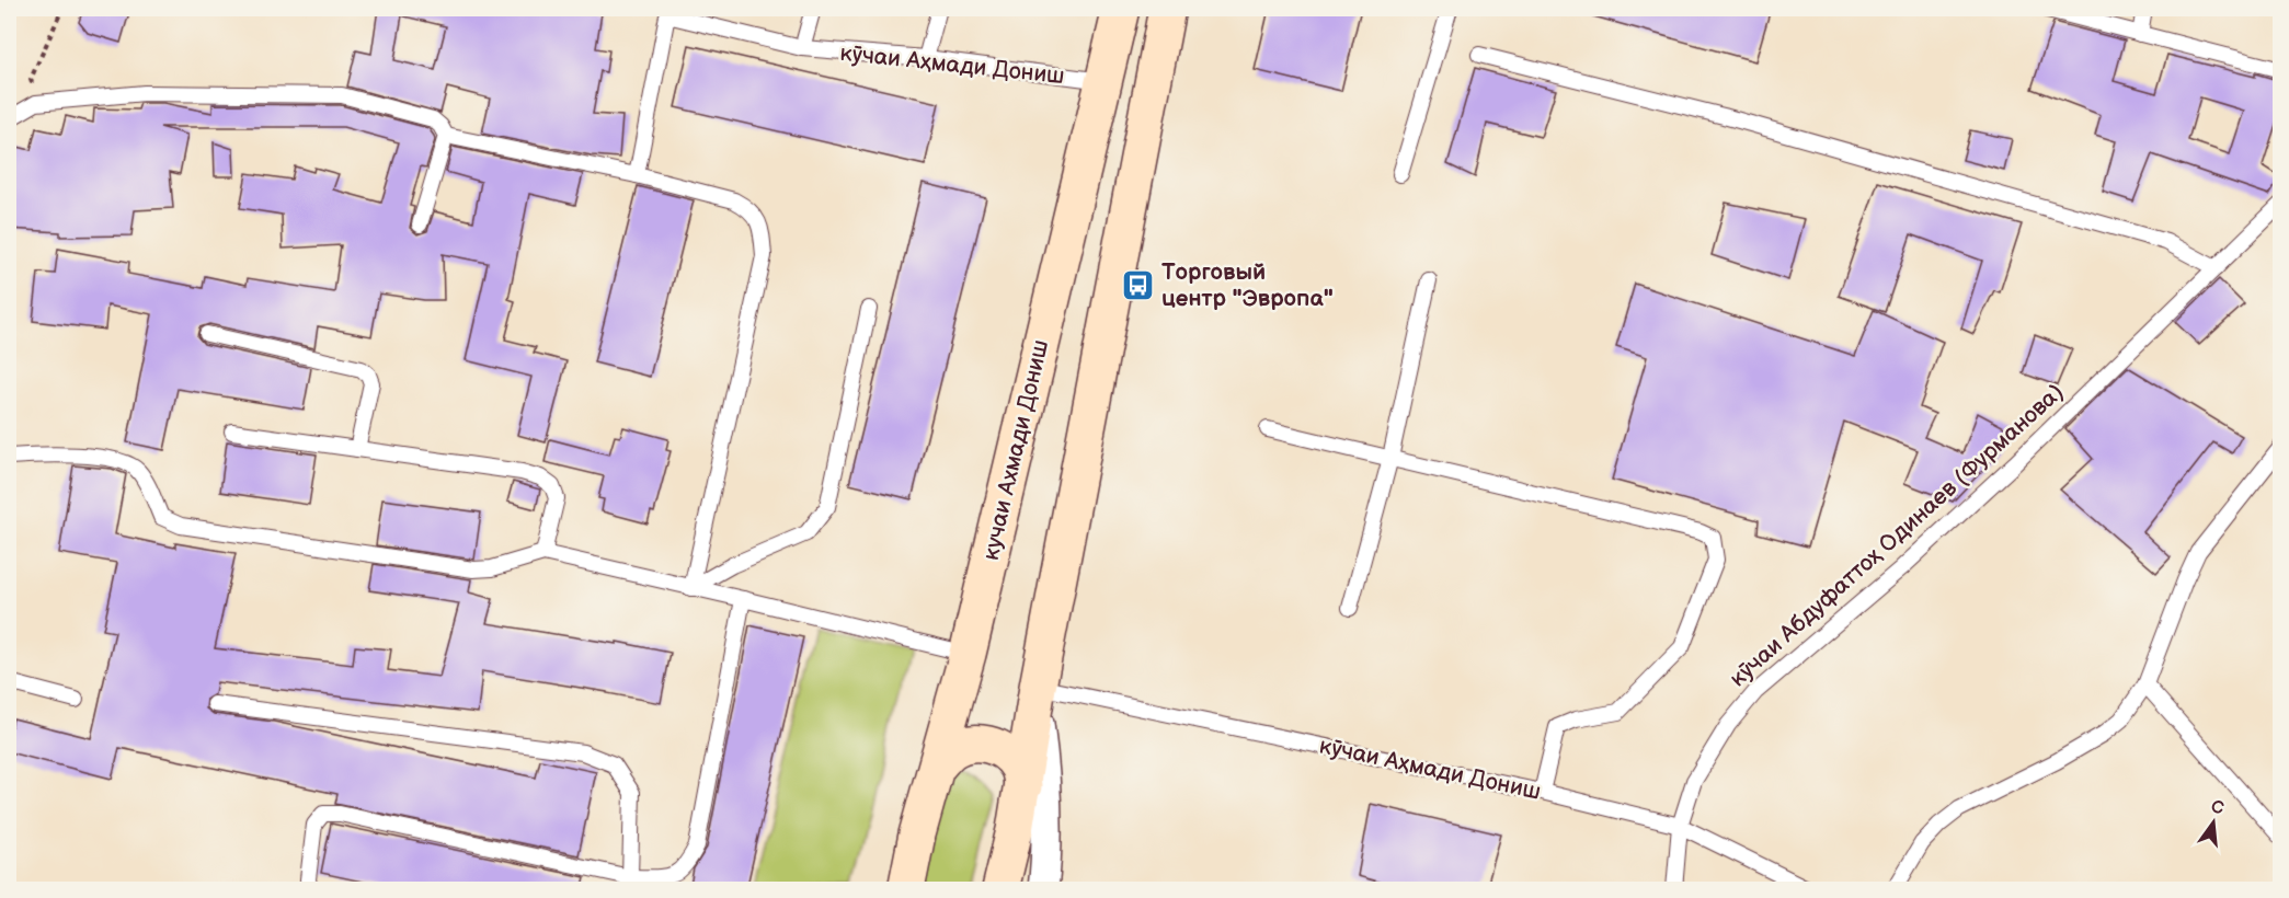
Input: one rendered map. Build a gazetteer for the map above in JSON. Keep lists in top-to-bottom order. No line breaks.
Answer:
{"streets":{"street":["кучаи Ахмади Дониш"],"lane":["кӯчаи Аҳмади Дониш","кӯчаи Абдуфаттоҳ Одинаев (Фурманова)"]},"crossings":[["кӯчаи Аҳмади Дониш","кучаи Ахмади Дониш"],["кӯчаи Аҳмади Дониш","кӯчаи Абдуфаттоҳ Одинаев (Фурманова)"]],"places":{"bus stop":["Торговый центр \"Эвропа\""]},"north":"top"}
